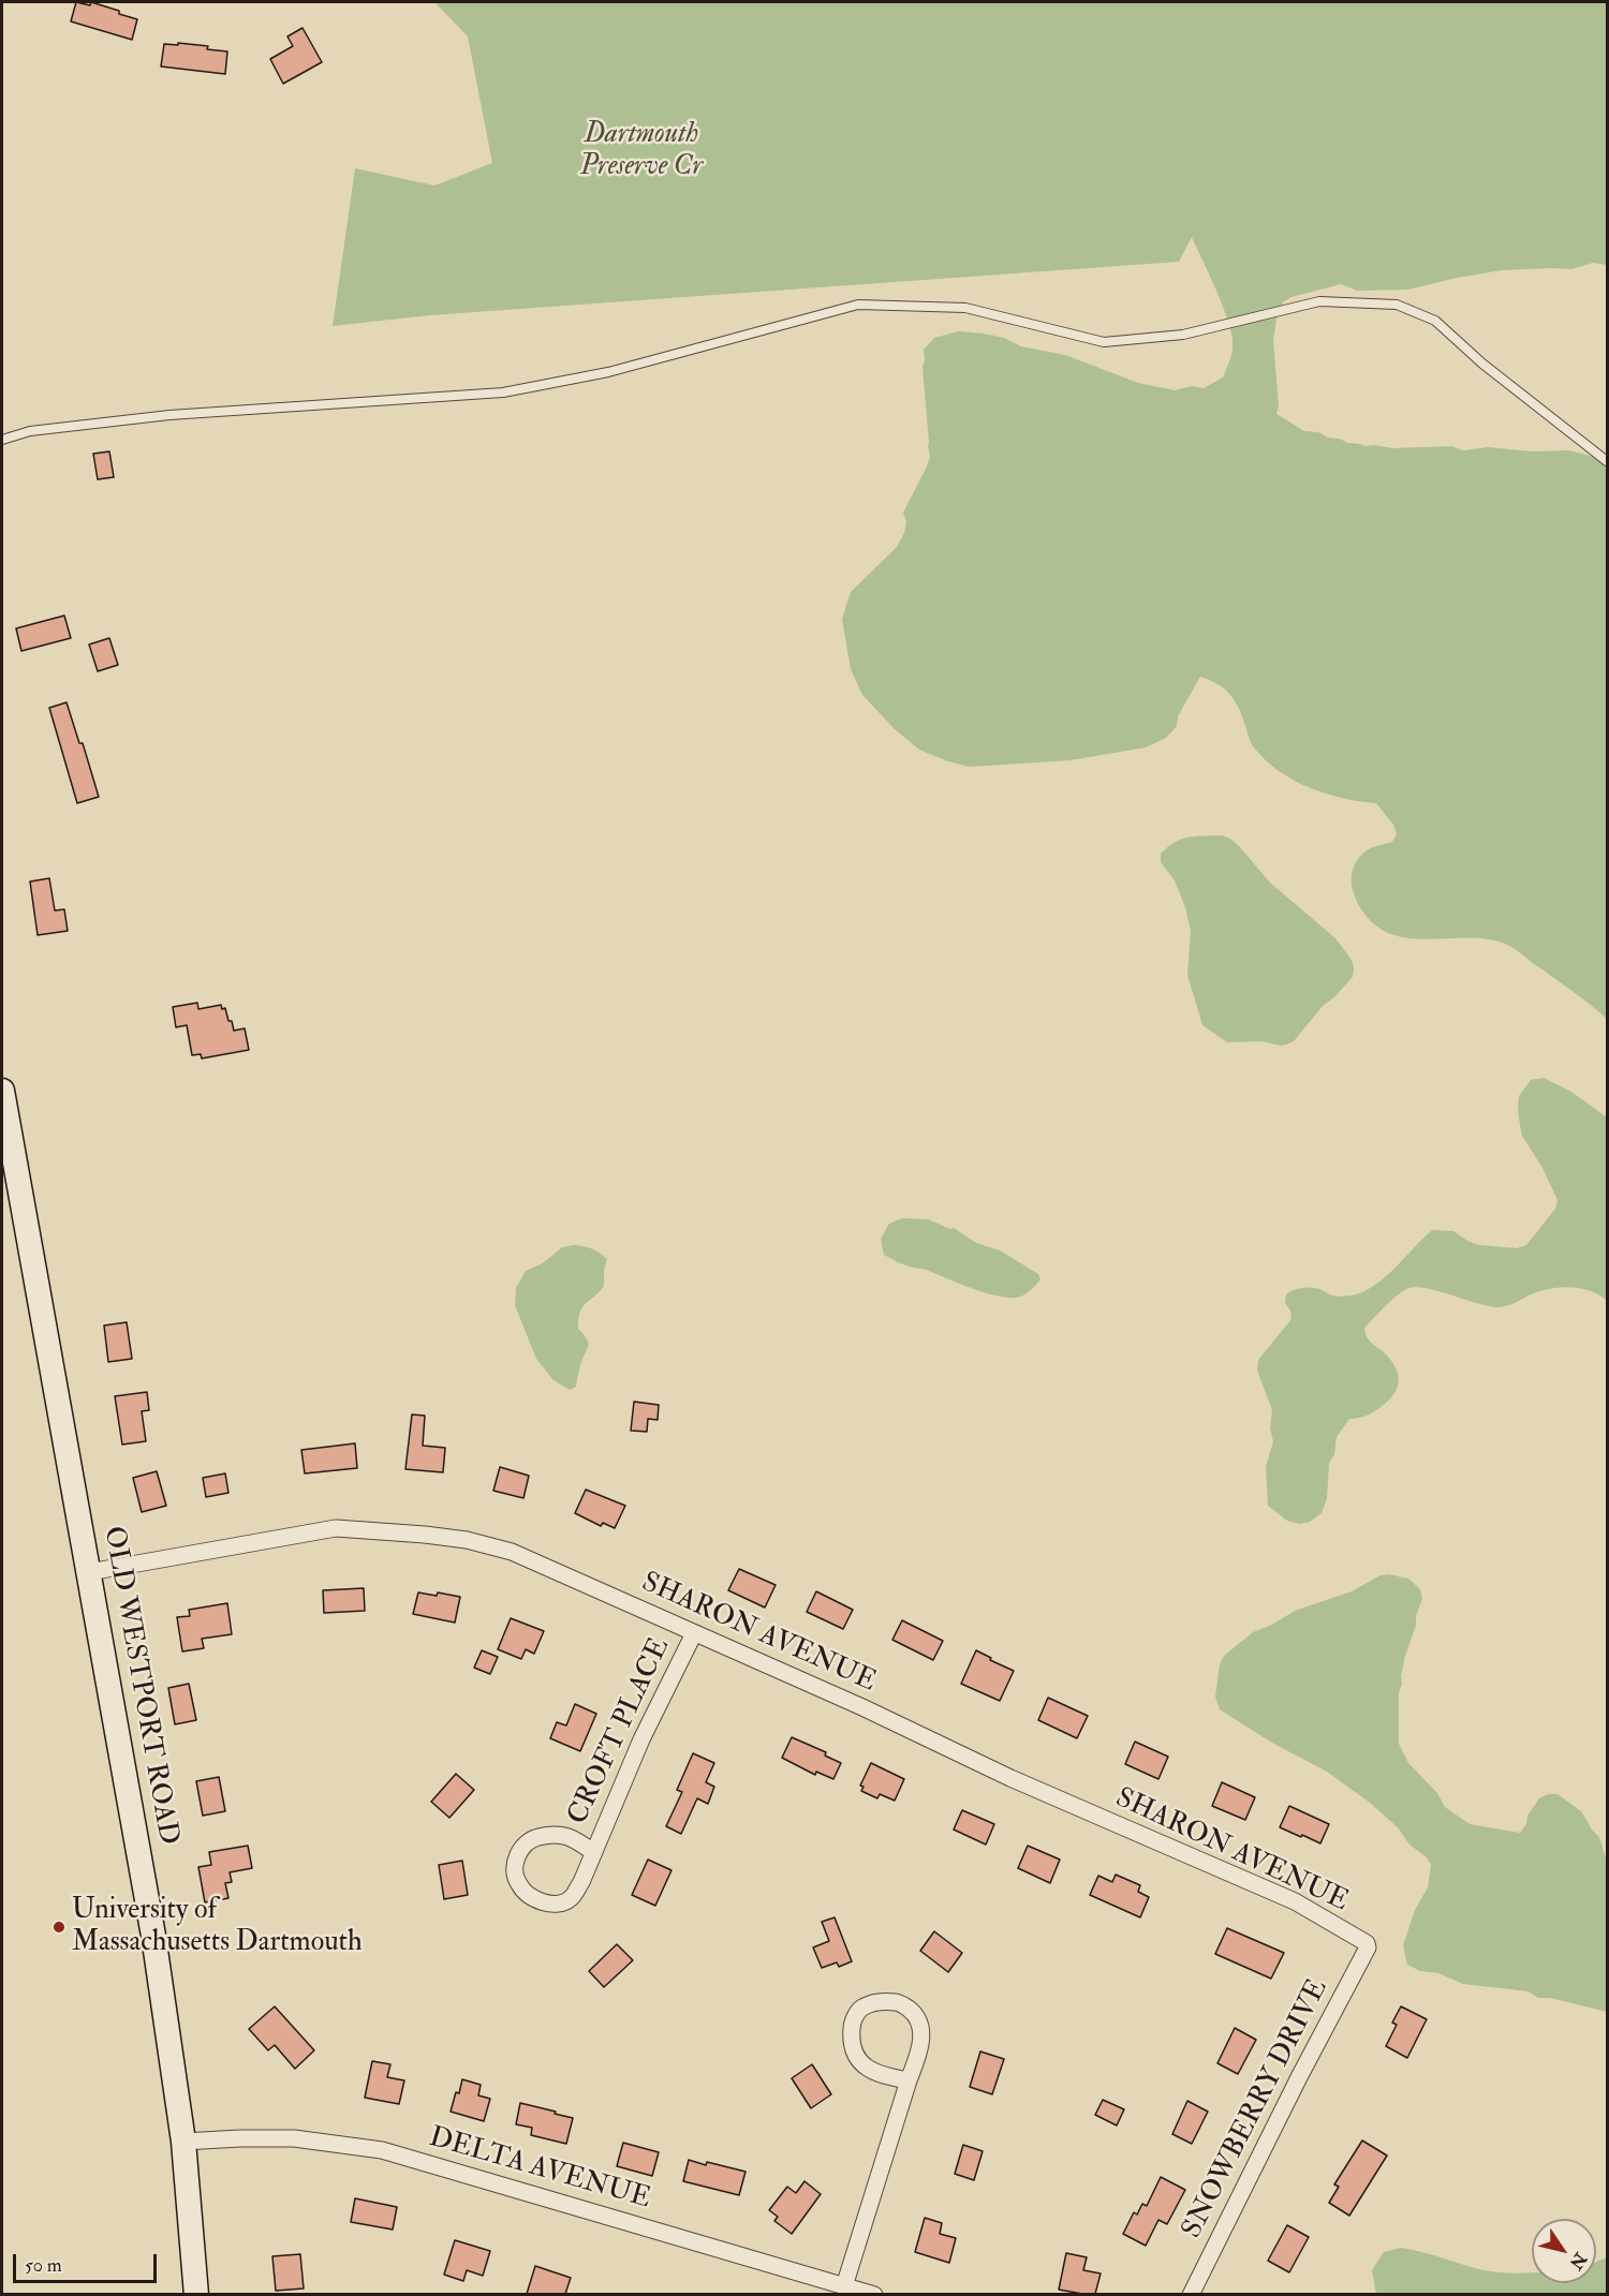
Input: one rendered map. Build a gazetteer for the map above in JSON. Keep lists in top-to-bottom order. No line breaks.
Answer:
{"streets":{"main road":["OLD WESTPORT ROAD"],"street":["SHARON AVENUE","CROFT PLACE","SNOWBERRY DRIVE","DELTA AVENUE"]},"crossings":[["SHARON AVENUE","OLD WESTPORT ROAD"],["SHARON AVENUE","CROFT PLACE"],["SHARON AVENUE","SNOWBERRY DRIVE"],["OLD WESTPORT ROAD","DELTA AVENUE"]],"parks":["Dartmouth Preserve Cr"],"places":["University of Massachusetts Dartmouth"],"scale_bar":"50 m","north":"bottom right"}
